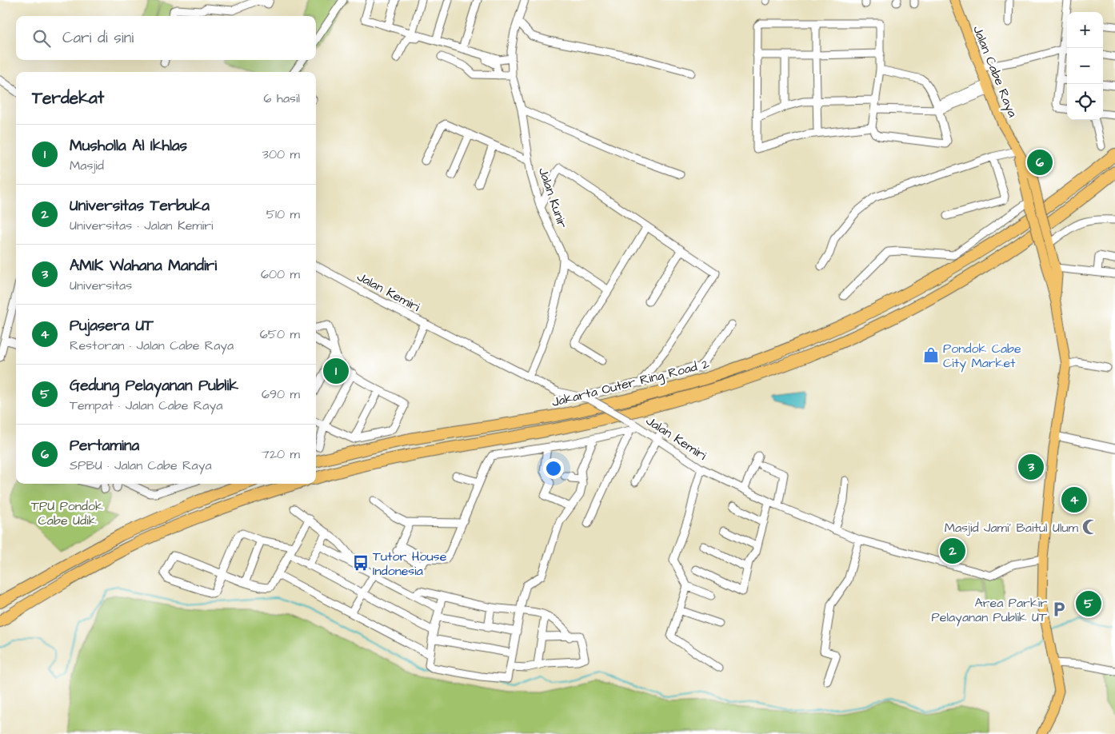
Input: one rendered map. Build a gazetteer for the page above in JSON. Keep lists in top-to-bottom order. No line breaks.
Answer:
{"streets":{"highway":["Jakarta Outer Ring Road 2"],"main road":["Jalan Cabe Raya"],"street":["Jalan Kunir","Jalan Kemiri"]},"crossings":[["Jalan Cabe Raya","Jalan Kemiri"]],"parks":["TPU Pondok Cabe Udik"],"places":{"shop":["Pondok Cabe City Market"],"mosque":["Masjid Jami' Baitul Ulum"],"bus stop":["Tutor House Indonesia"],"parking":["Area Parkir Pelayanan Publik UT"]},"page":{"map_buttons":["+","−"],"search":"Cari di sini","heading":["Terdekat","6 hasil"],"list":[{"mark":"1","name":"Musholla Al Ikhlas","note":"Masjid","value":"300 m"},{"mark":"2","name":"Universitas Terbuka","note":"Universitas · Jalan Kemiri","value":"510 m"},{"mark":"3","name":"AMIK Wahana Mandiri","note":"Universitas","value":"600 m"},{"mark":"4","name":"Pujasera UT","note":"Restoran · Jalan Cabe Raya","value":"650 m"},{"mark":"5","name":"Gedung Pelayanan Publik","note":"Tempat · Jalan Cabe Raya","value":"690 m"},{"mark":"6","name":"Pertamina","note":"SPBU · Jalan Cabe Raya","value":"720 m"}],"pins":["6","1","3","4","2","5"]}}
